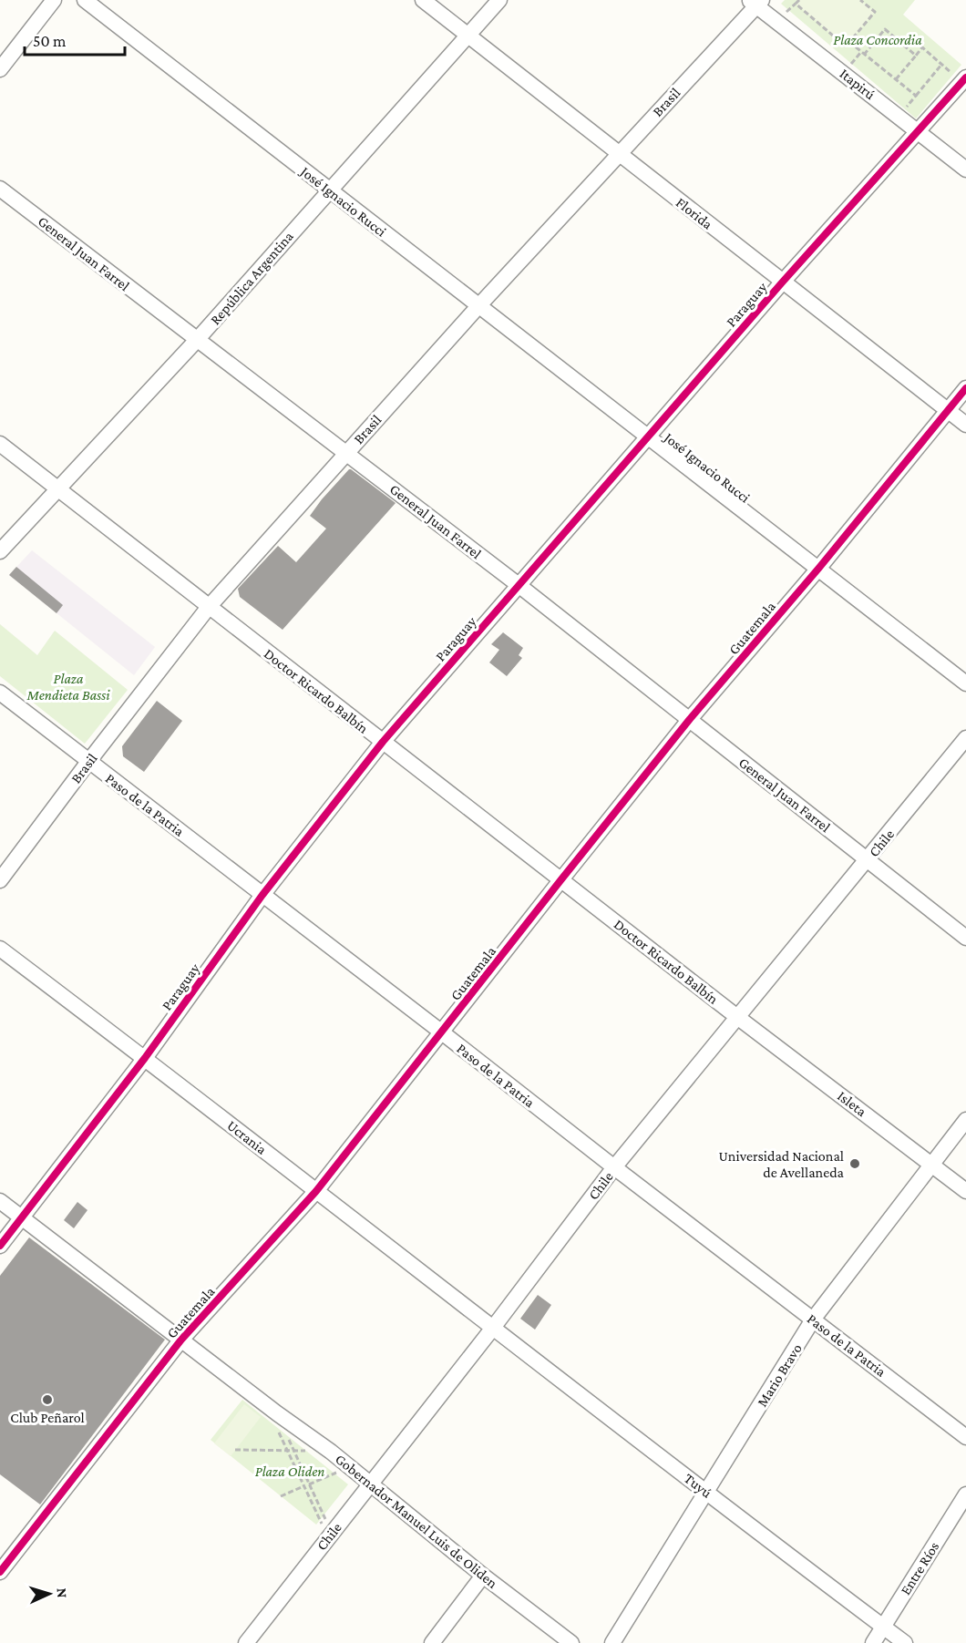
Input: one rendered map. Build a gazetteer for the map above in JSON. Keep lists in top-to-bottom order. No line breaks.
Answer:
{"streets":{"street":["Itapirú","Brasil","José Ignacio Rucci","Florida","General Juan Farrel","República Argentina","Paraguay","Guatemala","Doctor Ricardo Balbín","Paso de la Patria","Chile","Isleta","Ucrania","Mario Bravo","Tuyú","Gobernador Manuel Luis de Oliden","Entre Ríos"]},"crossings":[["Itapirú","Brasil"],["Itapirú","Paraguay"],["Brasil","José Ignacio Rucci"],["Brasil","Florida"],["Brasil","General Juan Farrel"],["Brasil","Doctor Ricardo Balbín"],["Brasil","Paso de la Patria"],["José Ignacio Rucci","República Argentina"],["José Ignacio Rucci","Paraguay"],["José Ignacio Rucci","Guatemala"],["Florida","República Argentina"],["Florida","Paraguay"],["Florida","Guatemala"],["General Juan Farrel","República Argentina"],["General Juan Farrel","Paraguay"],["General Juan Farrel","Guatemala"],["General Juan Farrel","Chile"],["República Argentina","Doctor Ricardo Balbín"],["Paraguay","Doctor Ricardo Balbín"],["Paraguay","Paso de la Patria"],["Paraguay","Ucrania"],["Paraguay","Gobernador Manuel Luis de Oliden"],["Guatemala","Doctor Ricardo Balbín"],["Guatemala","Paso de la Patria"],["Guatemala","Ucrania"],["Guatemala","Gobernador Manuel Luis de Oliden"],["Doctor Ricardo Balbín","Chile"],["Doctor Ricardo Balbín","Isleta"],["Paso de la Patria","Chile"],["Paso de la Patria","Mario Bravo"],["Chile","Isleta"],["Chile","Ucrania"],["Chile","Tuyú"],["Chile","Gobernador Manuel Luis de Oliden"],["Isleta","Mario Bravo"],["Ucrania","Tuyú"],["Mario Bravo","Tuyú"],["Tuyú","Entre Ríos"]],"parks":["Plaza Concordia","Plaza Mendieta Bassi","Plaza Oliden"],"places":["Universidad Nacional de Avellaneda","Club Peñarol"],"scale_bar":"50 m","north":"right"}
